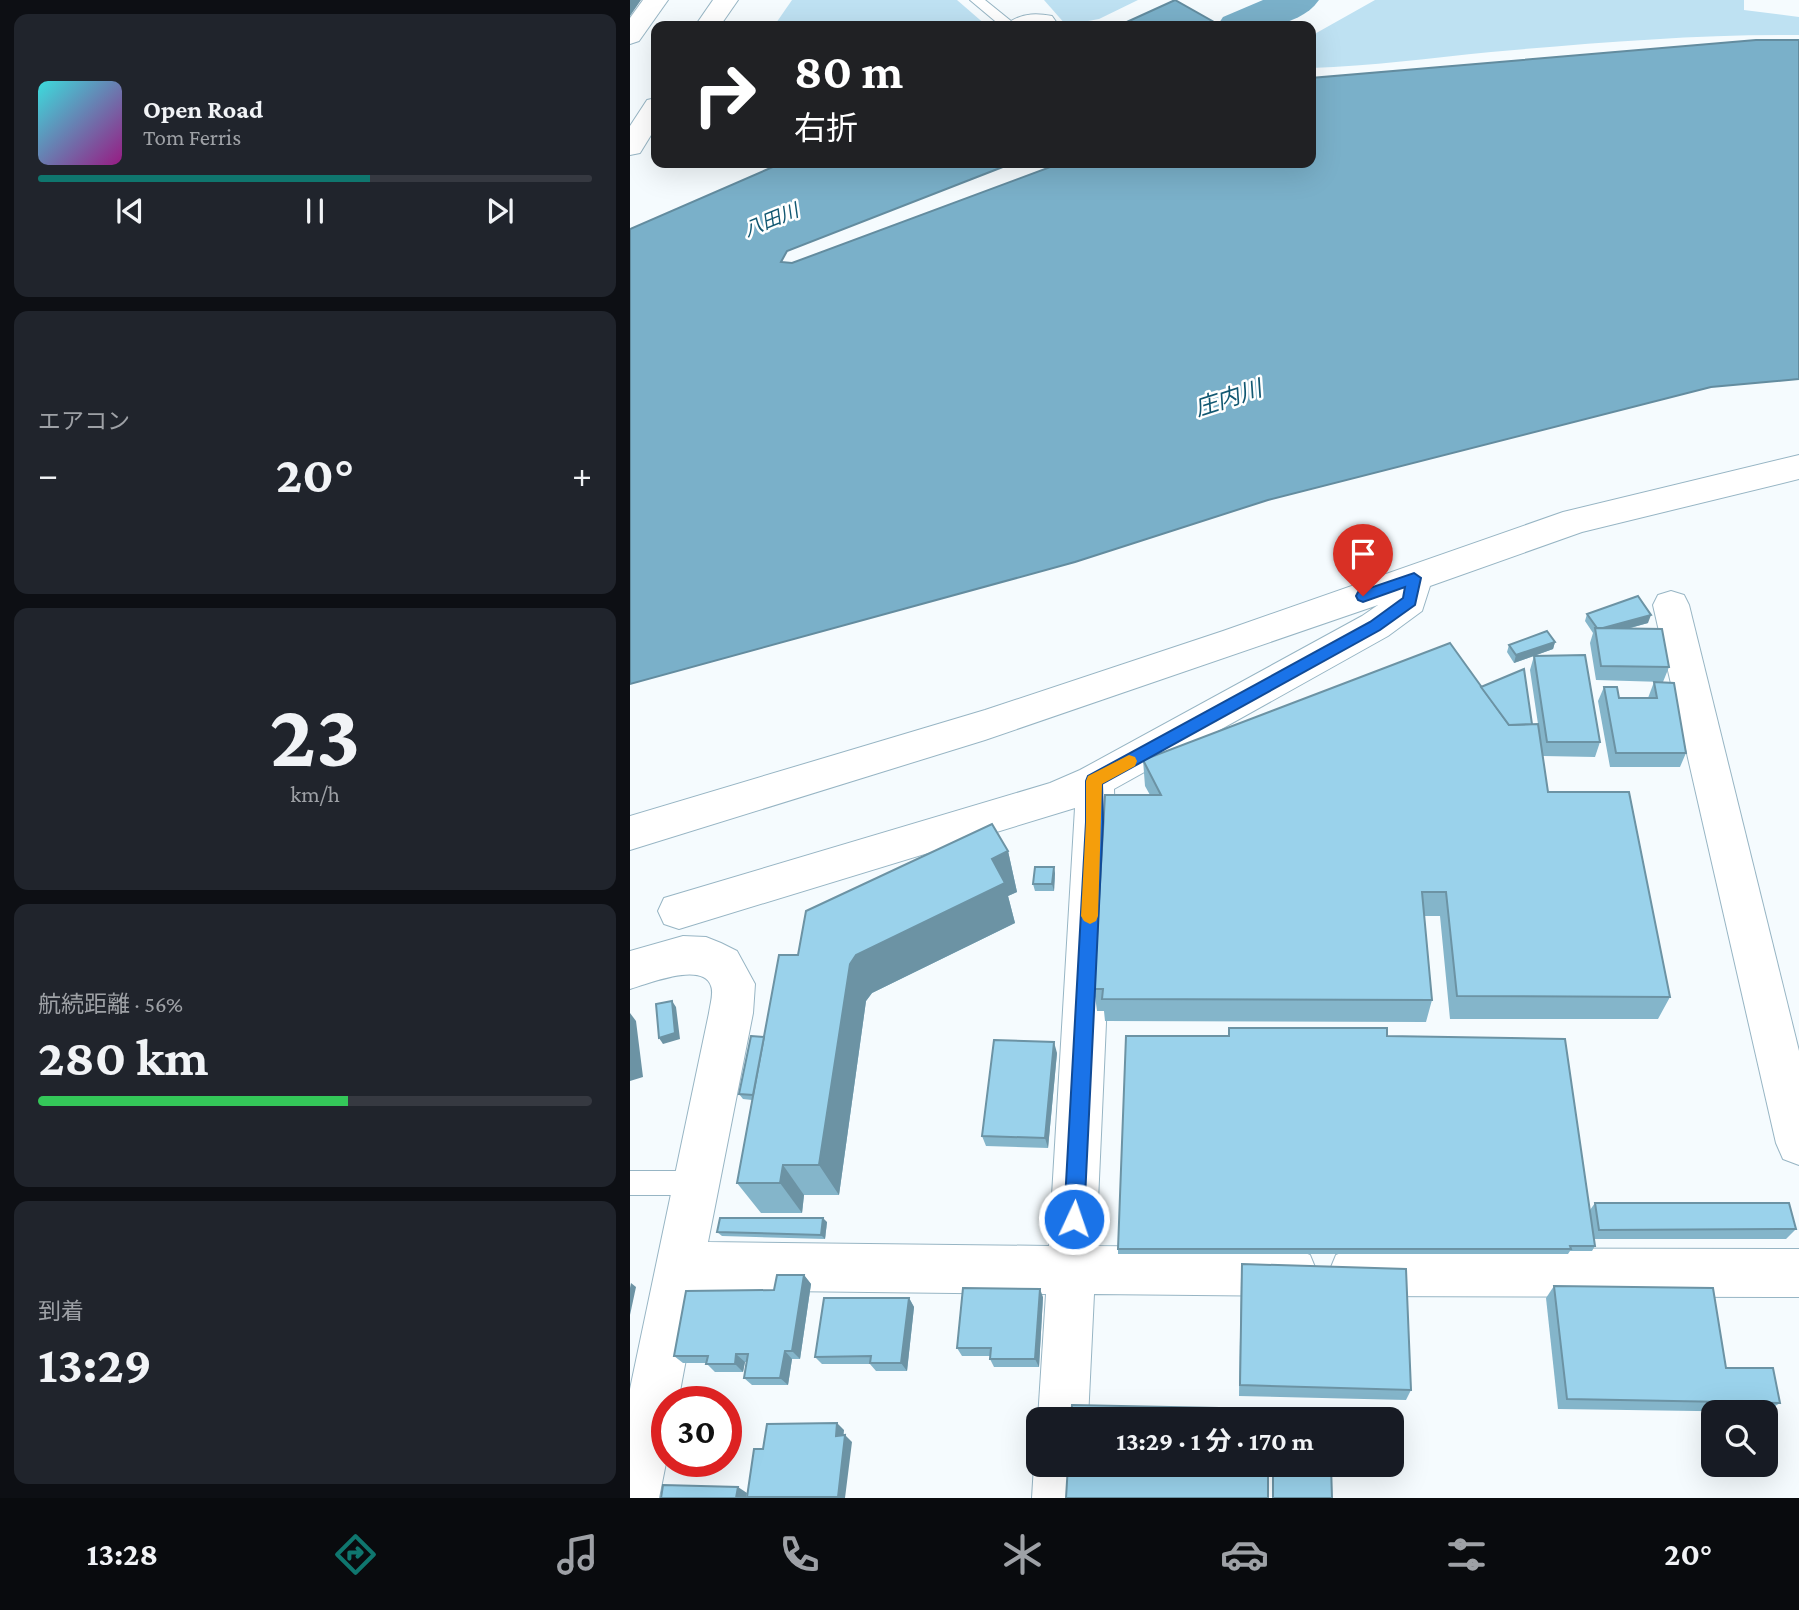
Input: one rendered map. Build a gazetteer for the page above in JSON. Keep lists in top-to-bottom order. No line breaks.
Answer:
{"water":["八田川","庄内川"],"page":{"turn":["80 m","右折"],"song":["Open Road","Tom Ferris"],"tile":["エアコン",["23","km/h"],["航続距離 · 56%","280 km"],["到着","13:29"]],"heat":["−","20°","+"],"limit":"30","trip":"13:29 · 1 分 · 170 m","tabs":["13:28","20°"]}}
